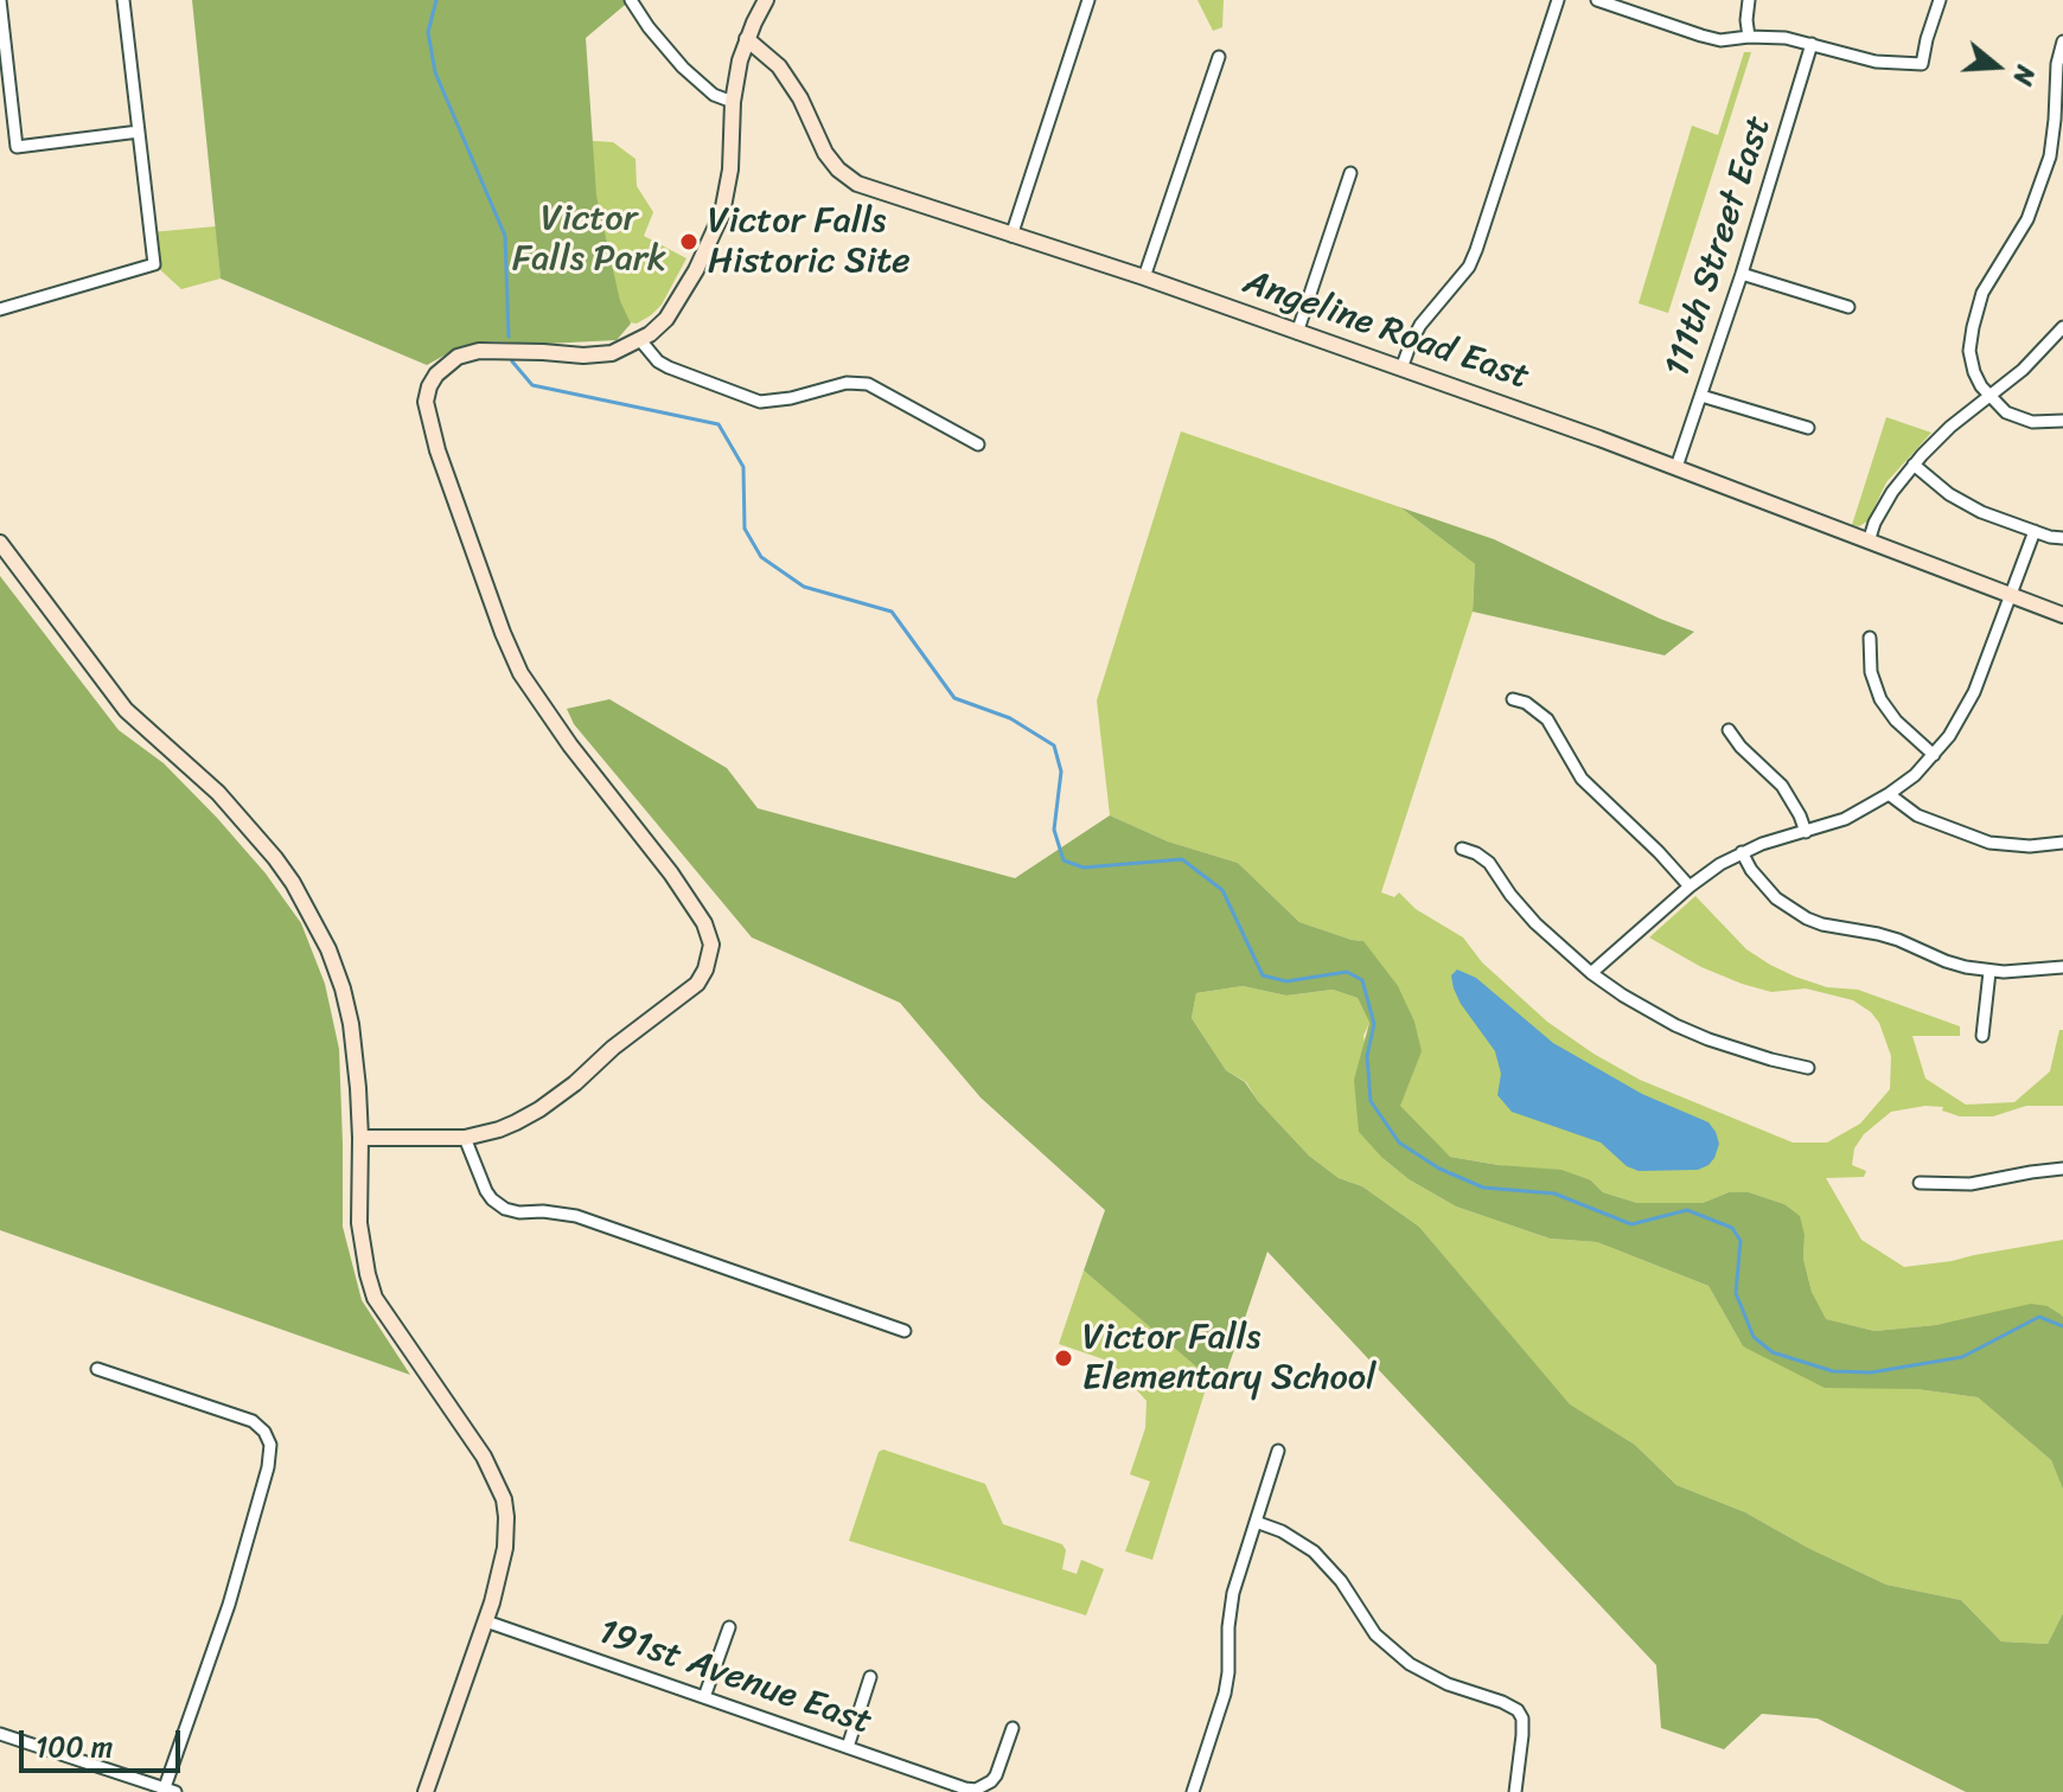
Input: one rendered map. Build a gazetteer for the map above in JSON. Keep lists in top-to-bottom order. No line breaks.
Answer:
{"streets":{"street":["111th Street East","Angeline Road East","191st Avenue East"]},"crossings":[["111th Street East","Angeline Road East"]],"parks":["Victor Falls Park"],"places":["Victor Falls Historic Site","Victor Falls Elementary School"],"scale_bar":"100 m","north":"right"}
